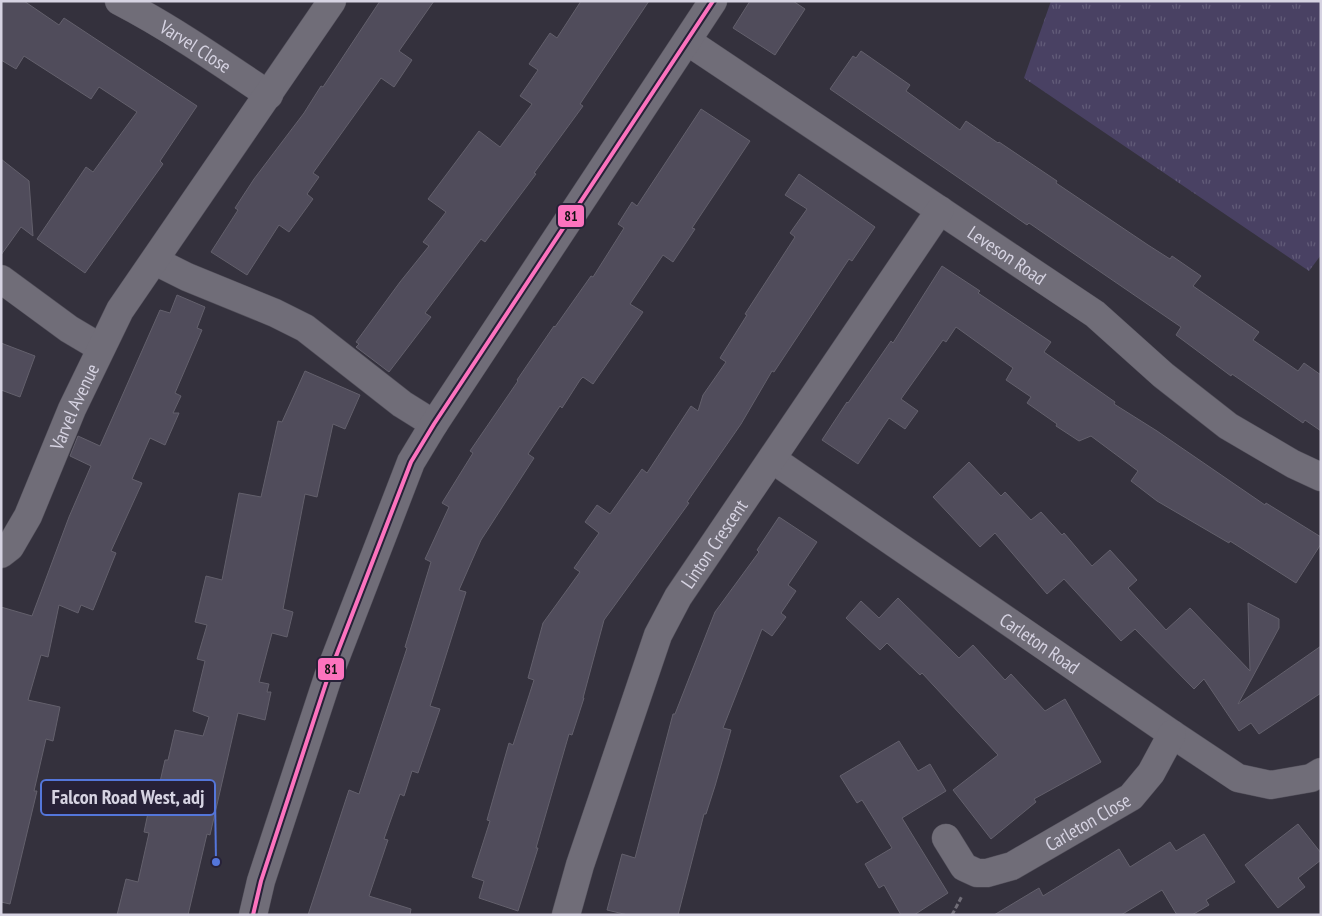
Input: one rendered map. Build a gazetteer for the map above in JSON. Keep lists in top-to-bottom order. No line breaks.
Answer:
{"streets":{"street":["Varvel Close","Leveson Road","Varvel Avenue","Linton Crescent","Carleton Road","Carleton Close"]},"crossings":[["Varvel Close","Varvel Avenue"],["Leveson Road","Linton Crescent"],["Linton Crescent","Carleton Road"],["Carleton Road","Carleton Close"]],"places":["Falcon Road West, adj"],"lines":["transit line 81"]}
